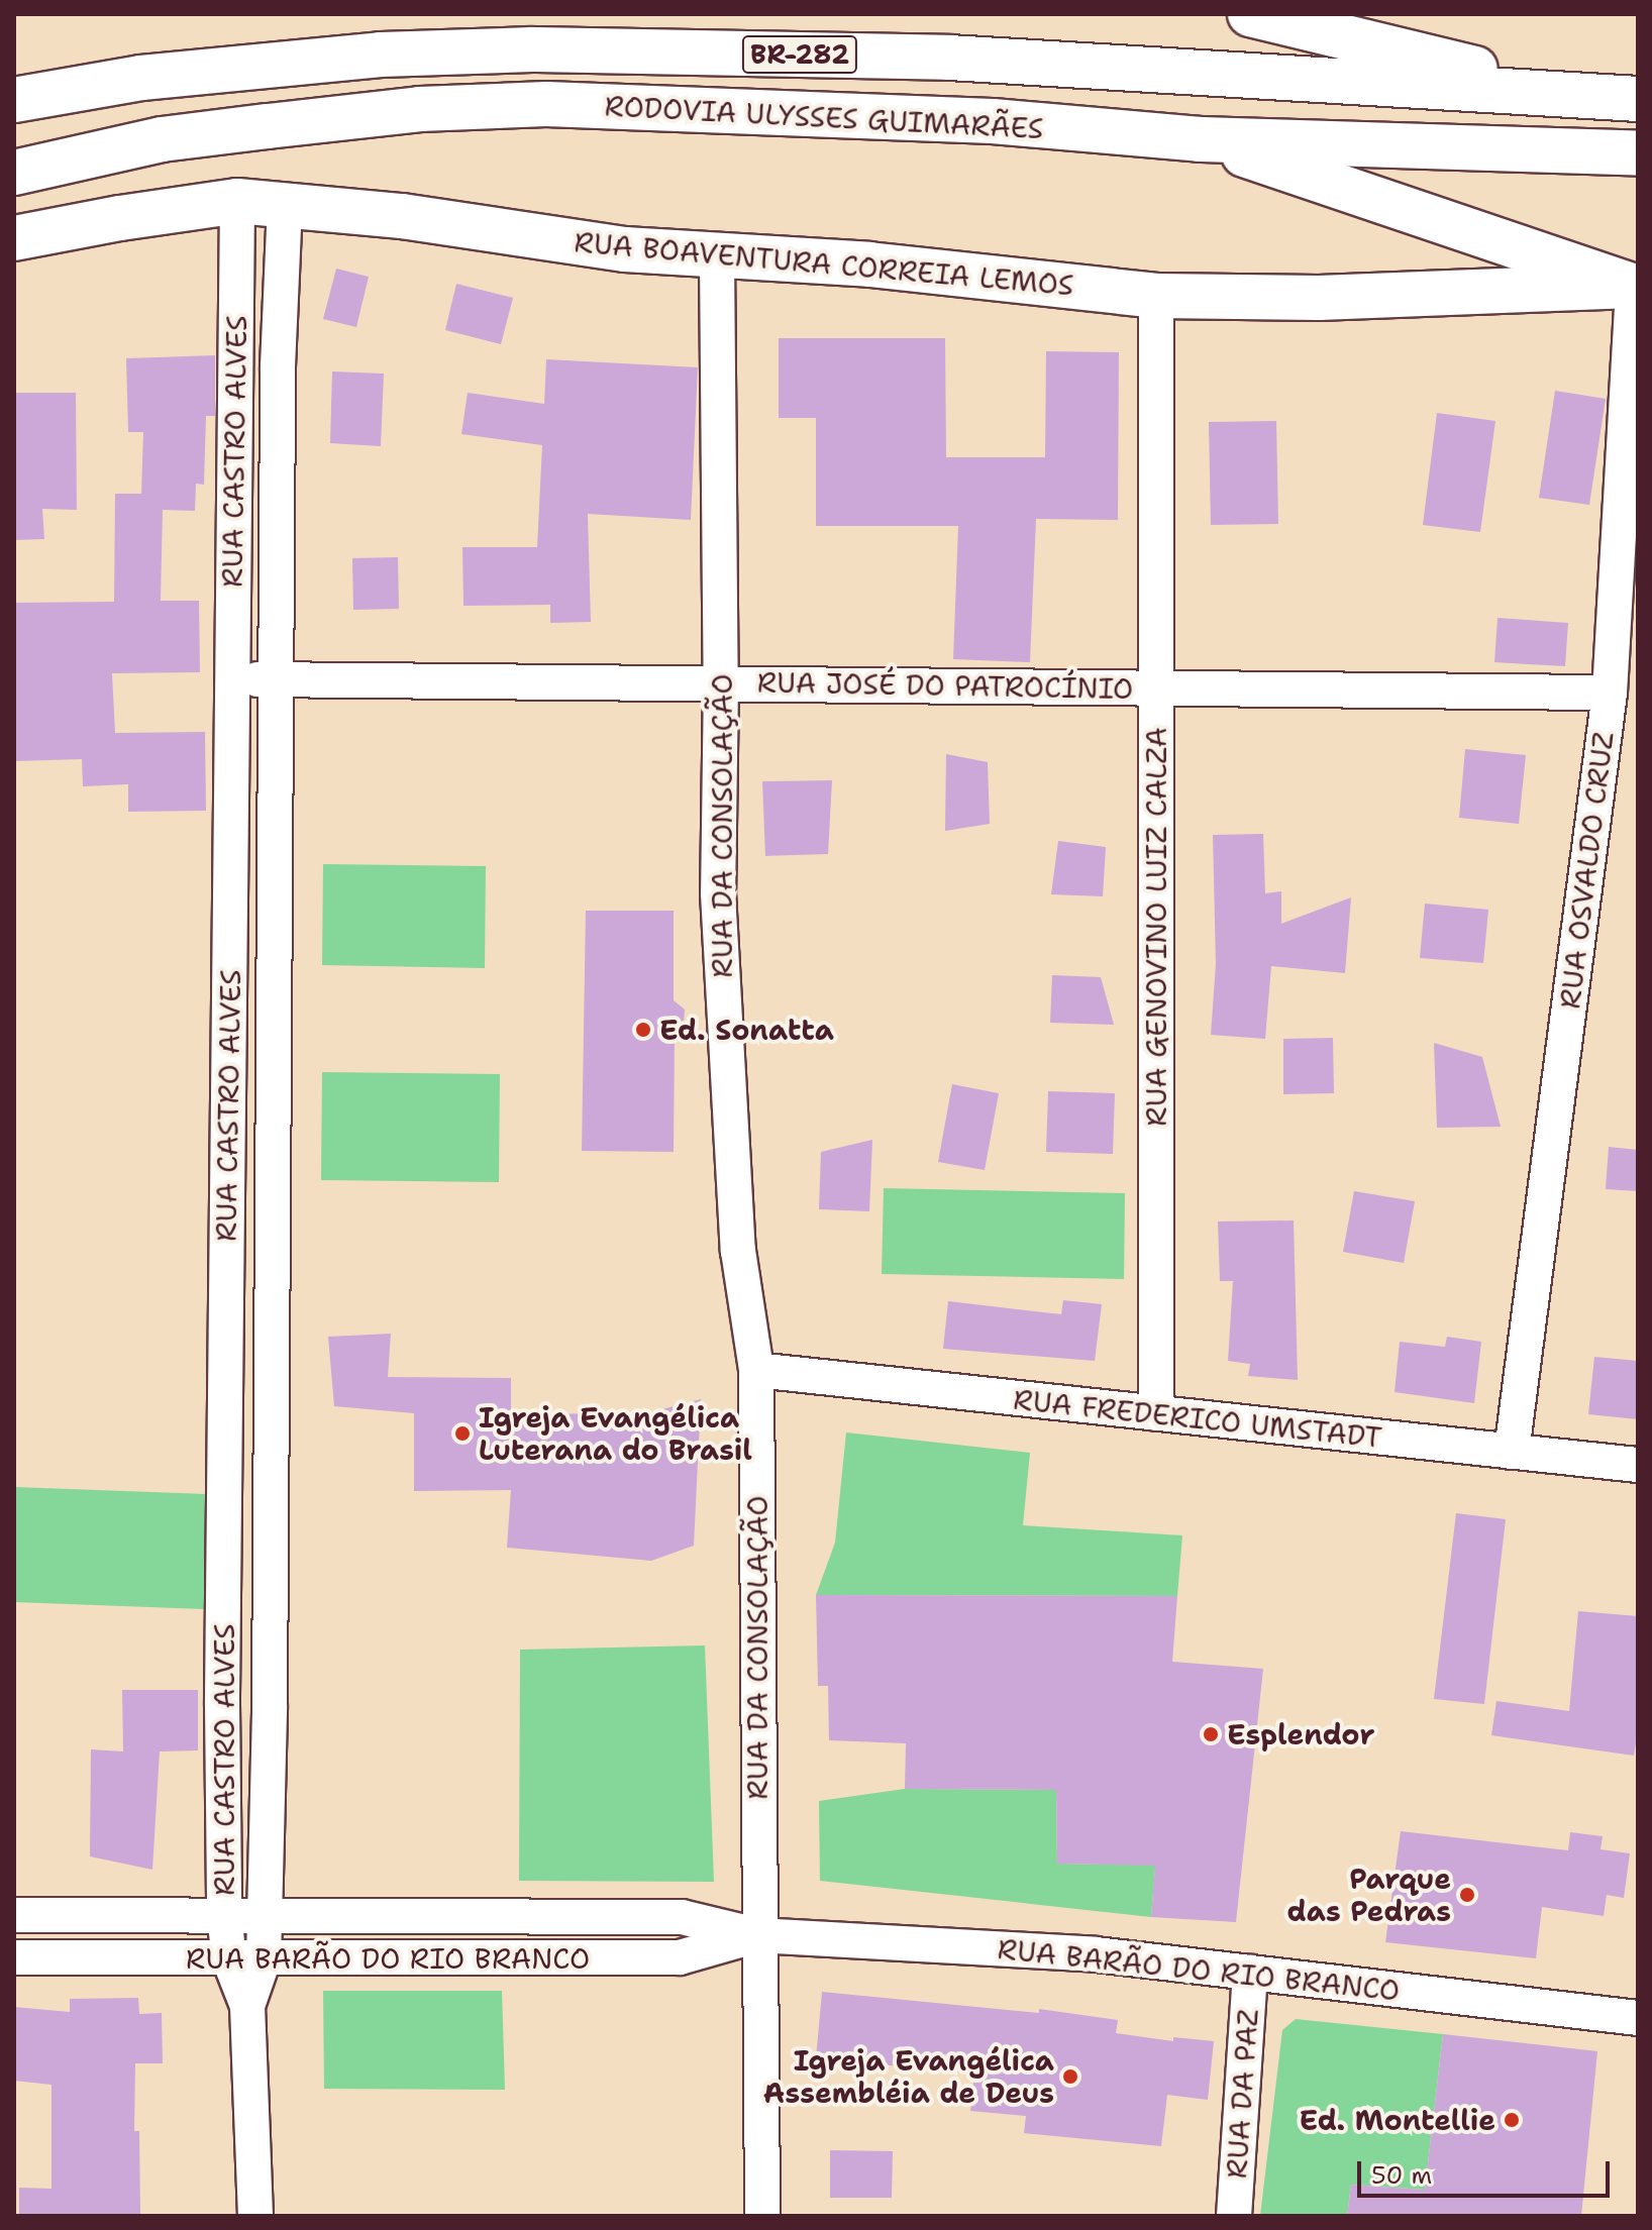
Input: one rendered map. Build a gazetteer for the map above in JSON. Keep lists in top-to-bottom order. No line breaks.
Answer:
{"streets":{"main road":["BR-282","RODOVIA ULYSSES GUIMARÃES","RUA BOAVENTURA CORREIA LEMOS"],"street":["RUA CASTRO ALVES","RUA JOSÉ DO PATROCÍNIO","RUA DA CONSOLAÇÃO","RUA OSVALDO CRUZ","RUA GENOVINO LUIZ CALZA","RUA FREDERICO UMSTADT","RUA BARÃO DO RIO BRANCO","RUA DA PAZ"]},"crossings":[["RUA BOAVENTURA CORREIA LEMOS","RUA CASTRO ALVES"],["RUA BOAVENTURA CORREIA LEMOS","RUA DA CONSOLAÇÃO"],["RUA BOAVENTURA CORREIA LEMOS","RUA OSVALDO CRUZ"],["RUA BOAVENTURA CORREIA LEMOS","RUA GENOVINO LUIZ CALZA"],["RUA CASTRO ALVES","RUA JOSÉ DO PATROCÍNIO"],["RUA CASTRO ALVES","RUA BARÃO DO RIO BRANCO"],["RUA JOSÉ DO PATROCÍNIO","RUA DA CONSOLAÇÃO"],["RUA JOSÉ DO PATROCÍNIO","RUA OSVALDO CRUZ"],["RUA JOSÉ DO PATROCÍNIO","RUA GENOVINO LUIZ CALZA"],["RUA DA CONSOLAÇÃO","RUA FREDERICO UMSTADT"],["RUA DA CONSOLAÇÃO","RUA BARÃO DO RIO BRANCO"],["RUA OSVALDO CRUZ","RUA FREDERICO UMSTADT"],["RUA GENOVINO LUIZ CALZA","RUA FREDERICO UMSTADT"],["RUA BARÃO DO RIO BRANCO","RUA DA PAZ"]],"places":["Ed. Sonatta","Igreja Evangélica Luterana do Brasil","Esplendor","Parque das Pedras","Igreja Evangélica Assembléia de Deus","Ed. Montellie"],"scale_bar":"50 m"}
